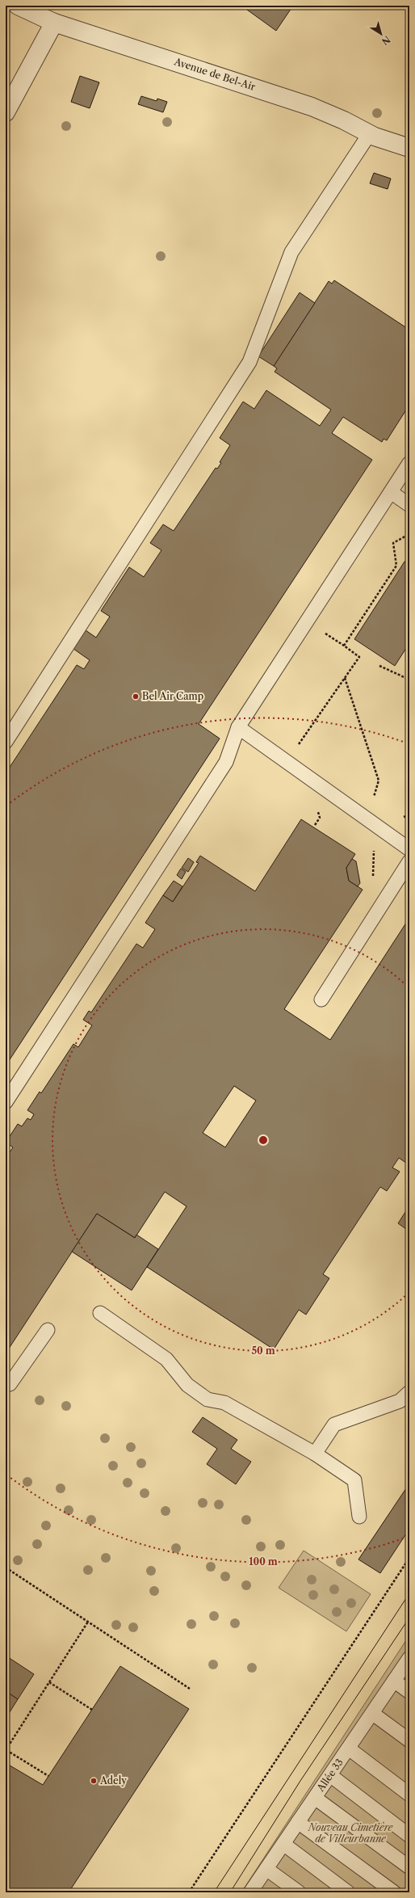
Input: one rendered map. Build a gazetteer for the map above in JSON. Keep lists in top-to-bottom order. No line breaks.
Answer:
{"streets":{"street":["Avenue de Bel-Air"],"lane":["Allée 33"]},"parks":["Nouveau Cimetière de Villeurbanne"],"places":["Bel Air Camp","Adely"],"north":"bottom right","rings":["50 m","100 m"]}
